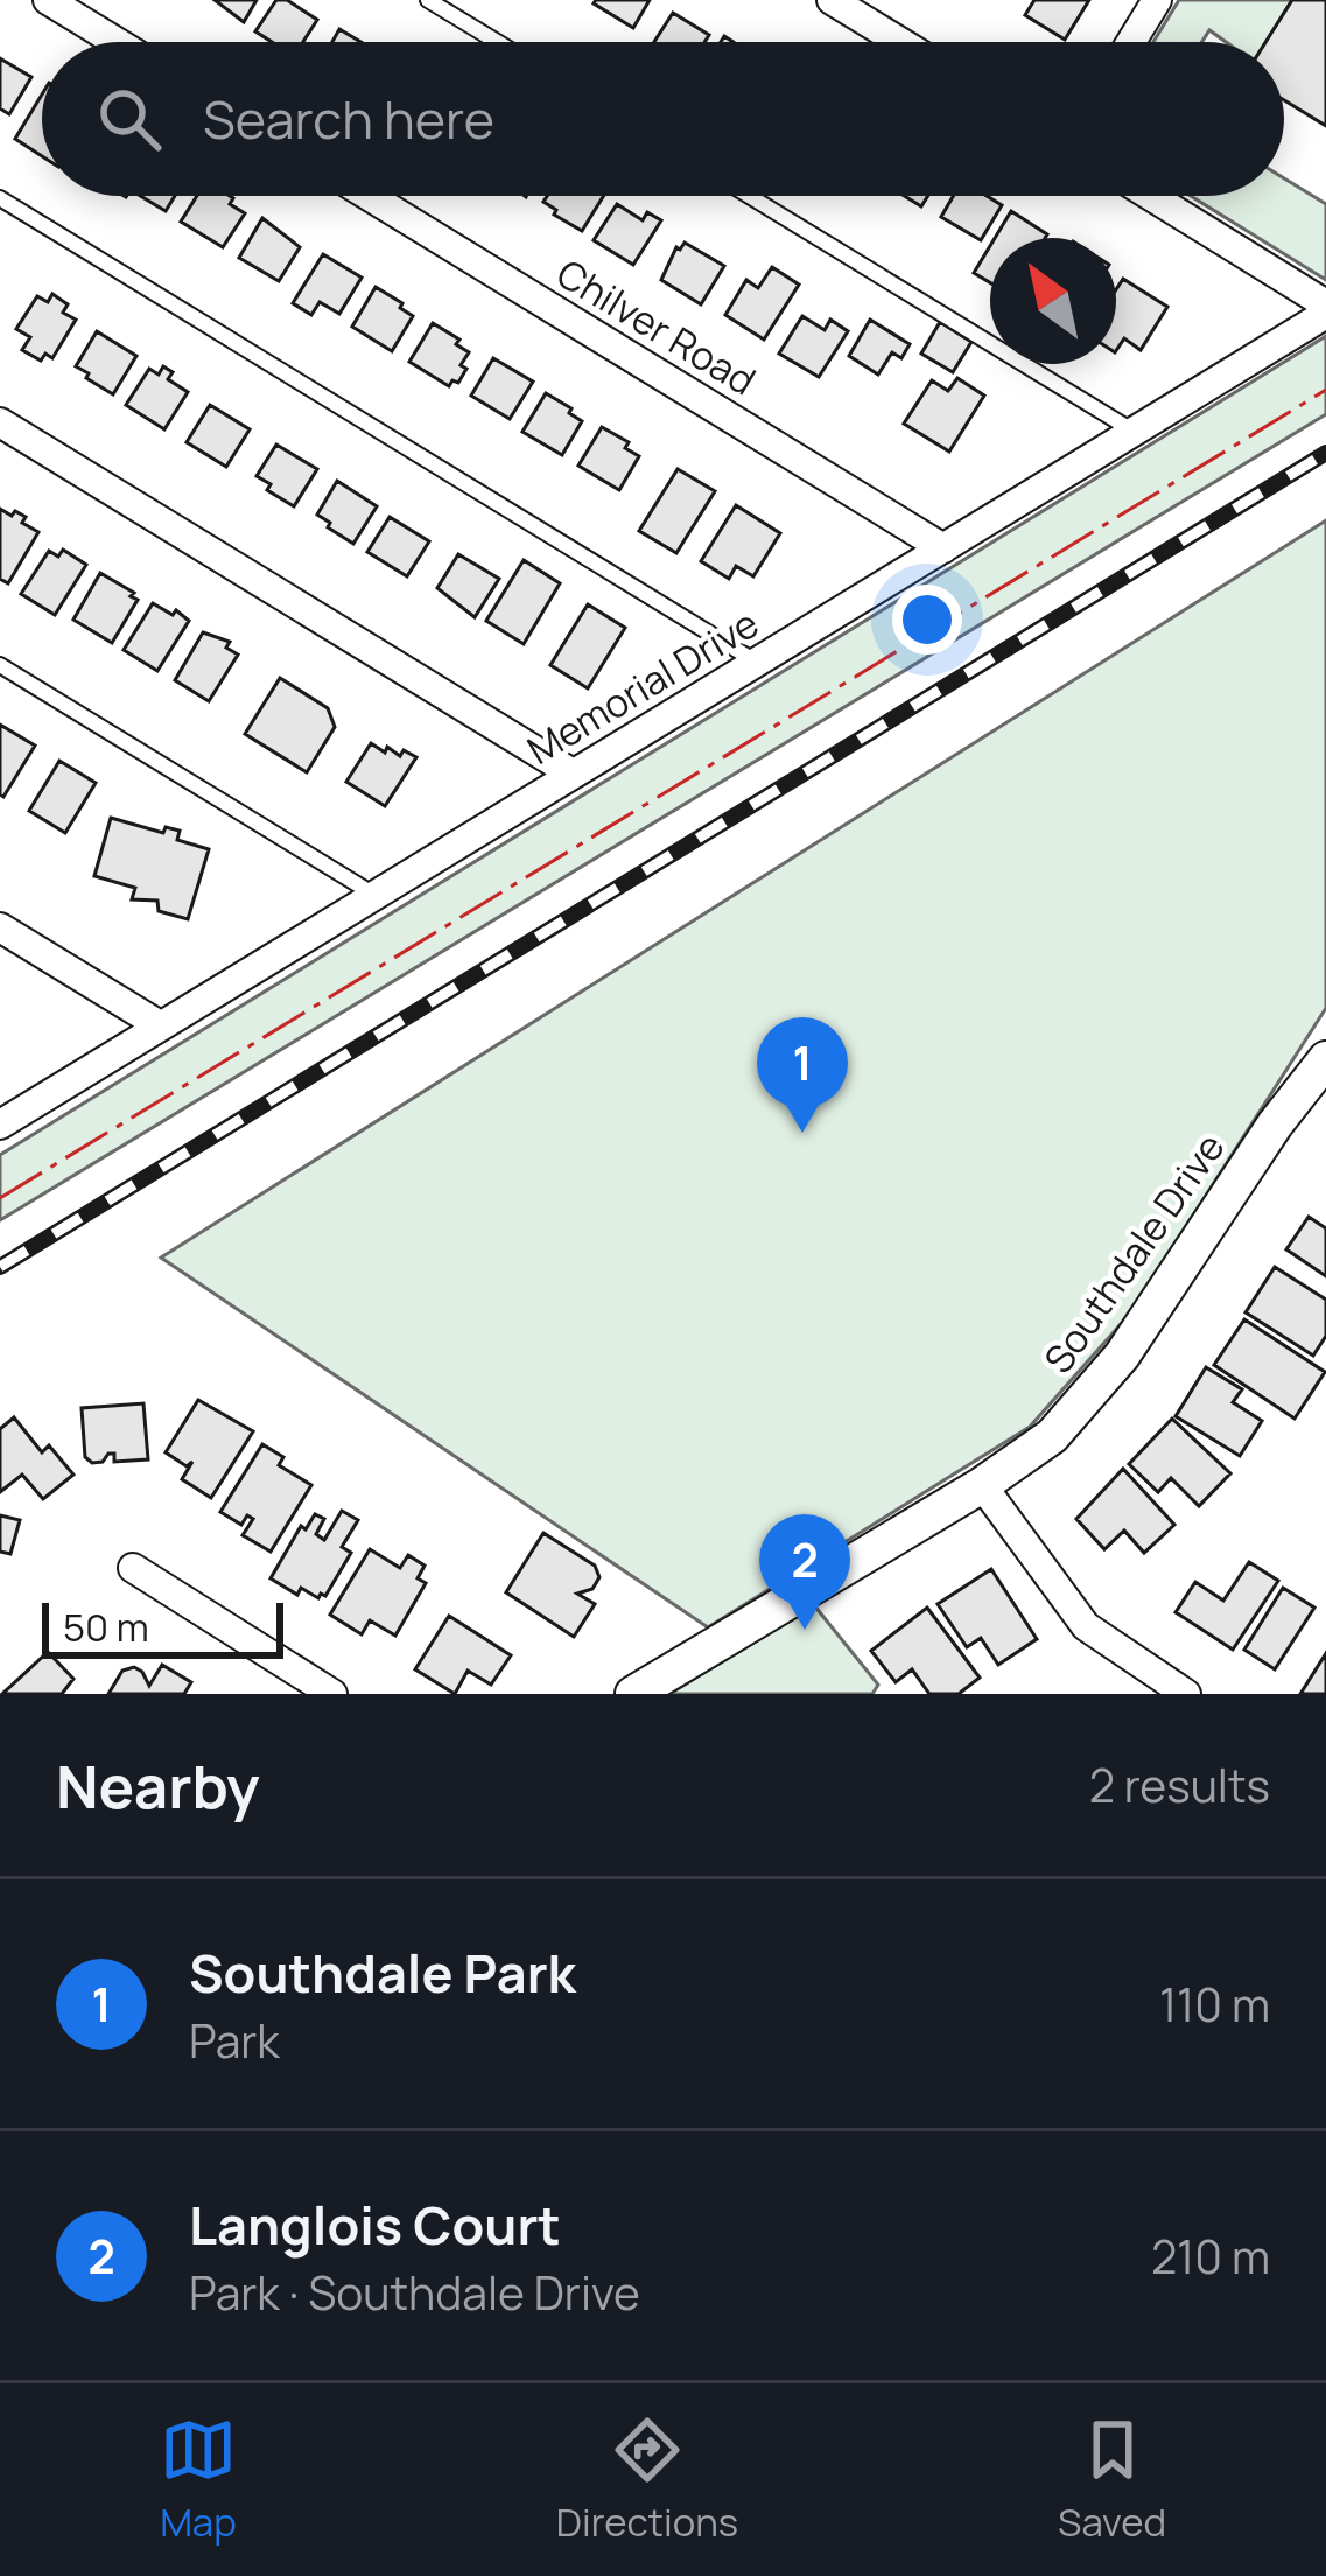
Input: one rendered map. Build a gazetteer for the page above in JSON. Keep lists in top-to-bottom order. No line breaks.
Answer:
{"streets":{"street":["Chilver Road","Memorial Drive","Southdale Drive"]},"crossings":[["Chilver Road","Memorial Drive"]],"scale_bar":"50 m","north":"top left","page":{"search":"Search here","pins":["1","2"],"scale":"50 m","heading":["Nearby","2 results"],"list":[{"mark":"1","name":"Southdale Park","note":"Park","value":"110 m"},{"mark":"2","name":"Langlois Court","note":"Park · Southdale Drive","value":"210 m"}],"nav":["Map","Directions","Saved"]}}
